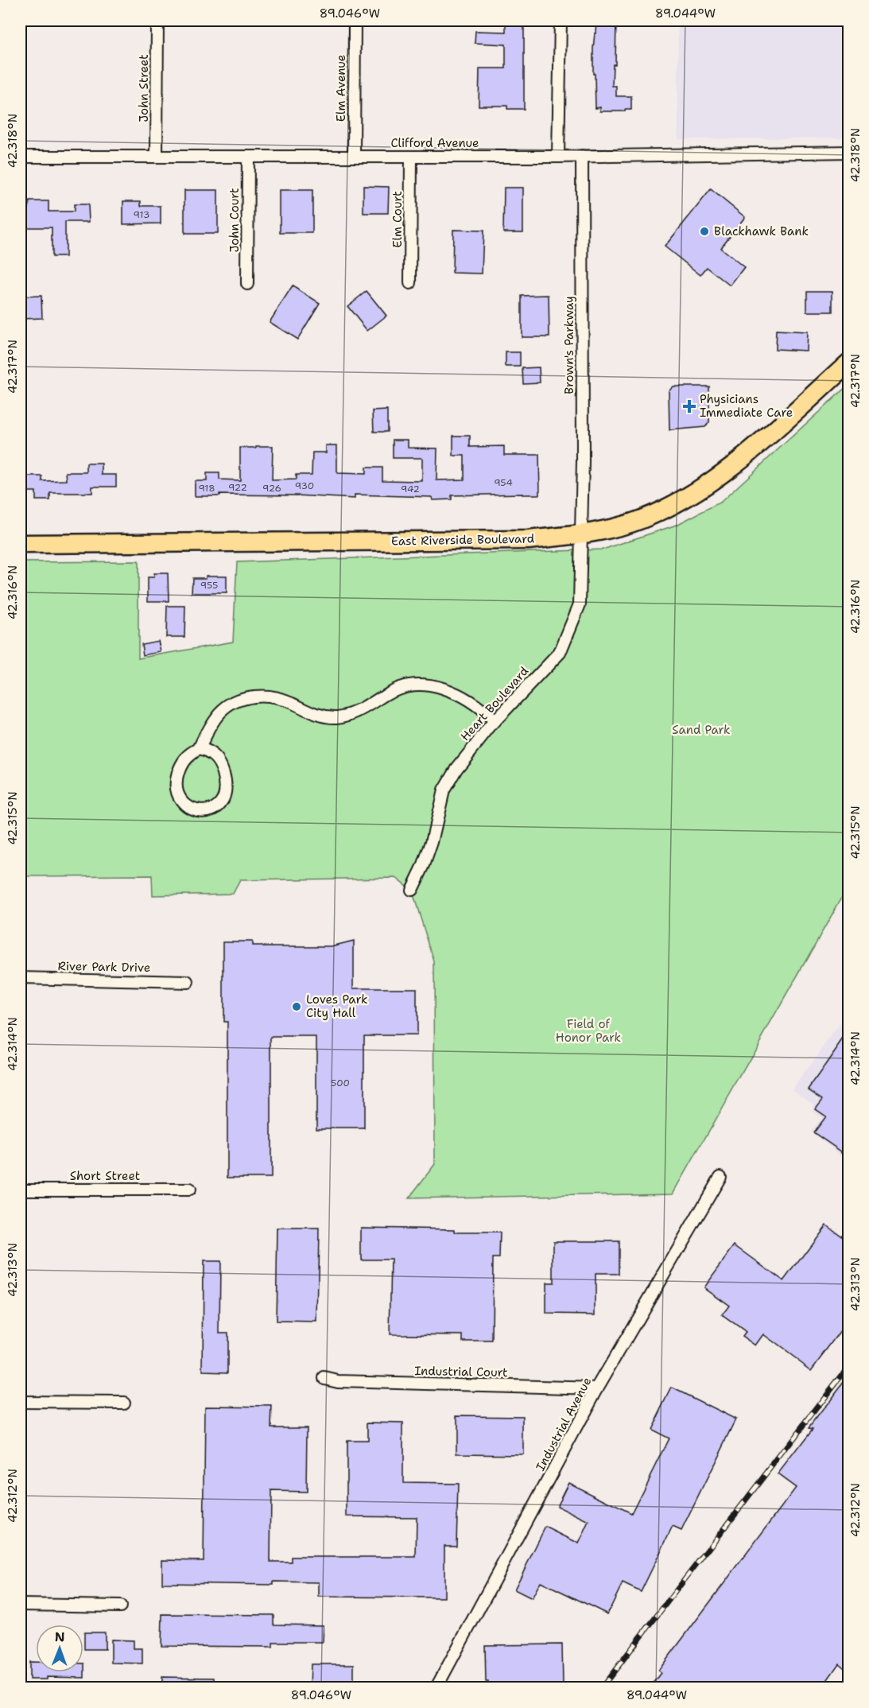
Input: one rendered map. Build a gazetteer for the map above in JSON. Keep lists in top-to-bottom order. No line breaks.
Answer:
{"streets":{"main road":["East Riverside Boulevard"],"street":["John Street","Elm Avenue","Clifford Avenue","Elm Court","John Court","Brown's Parkway","Heart Boulevard","River Park Drive","Short Street","Industrial Court","Industrial Avenue"]},"crossings":[["John Street","Clifford Avenue"],["Elm Avenue","Clifford Avenue"],["Clifford Avenue","Elm Court"],["Clifford Avenue","John Court"],["Clifford Avenue","Brown's Parkway"],["Brown's Parkway","East Riverside Boulevard"],["Brown's Parkway","Heart Boulevard"],["East Riverside Boulevard","Heart Boulevard"],["Industrial Court","Industrial Avenue"]],"parks":["Sand Park","Field of Honor Park"],"places":{"other":["Blackhawk Bank","Loves Park City Hall"],"health":["Physicians Immediate Care"]},"house_numbers":["913","954","930","922","918","926","942","955","500"],"north":"top","coordinates":["89.046°W","89.044°W","42.318°N","42.317°N","42.316°N","42.315°N","42.314°N","42.313°N","42.312°N"]}
